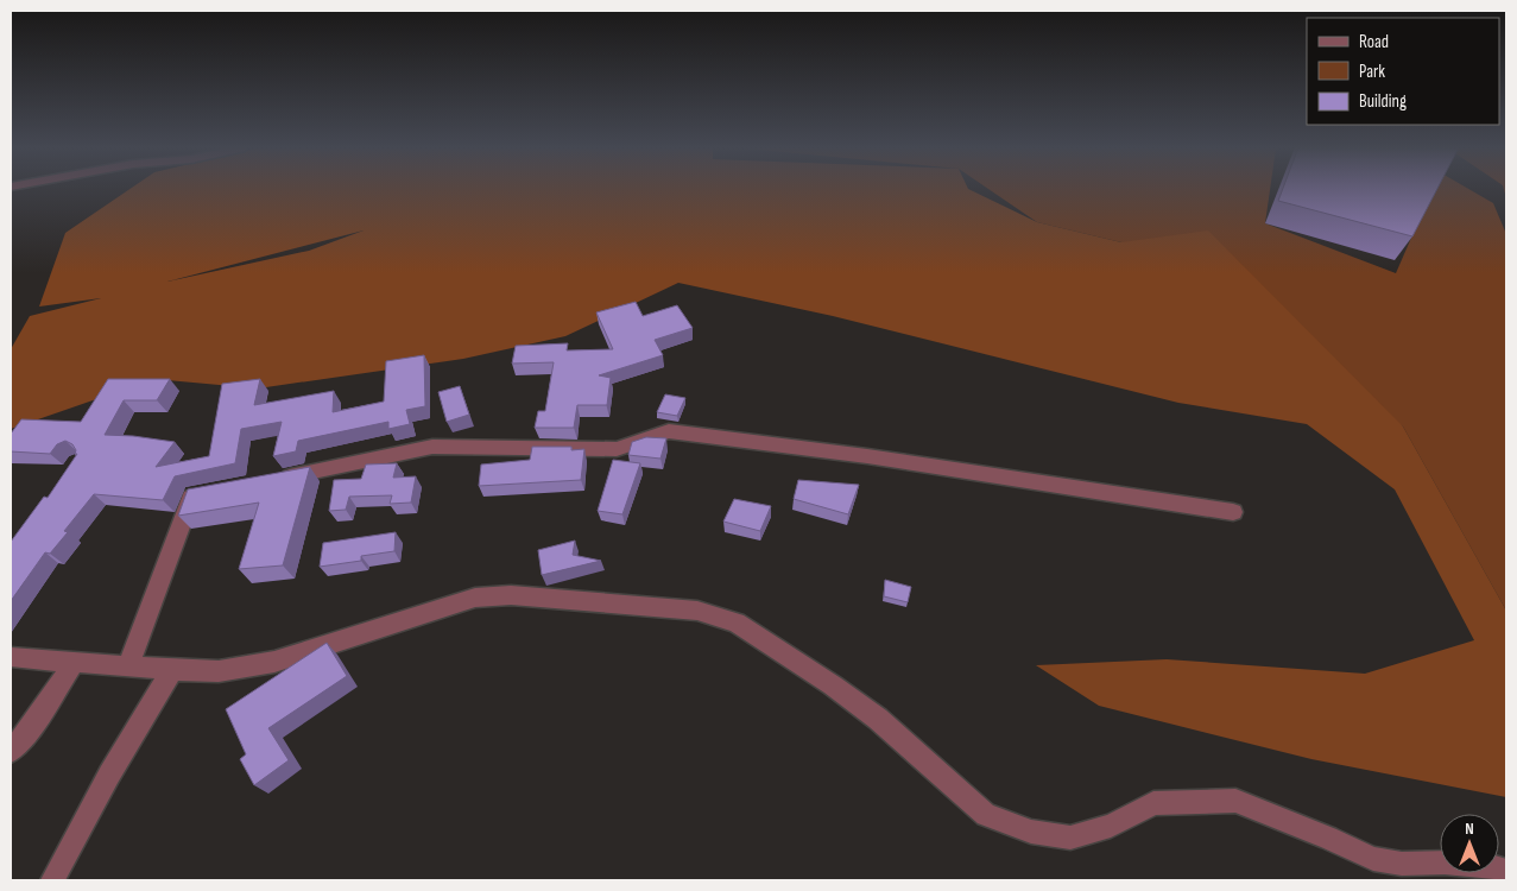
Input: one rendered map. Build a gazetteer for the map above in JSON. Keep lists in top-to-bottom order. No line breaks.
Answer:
{"legend":["Road","Park","Building"],"north":"top"}
